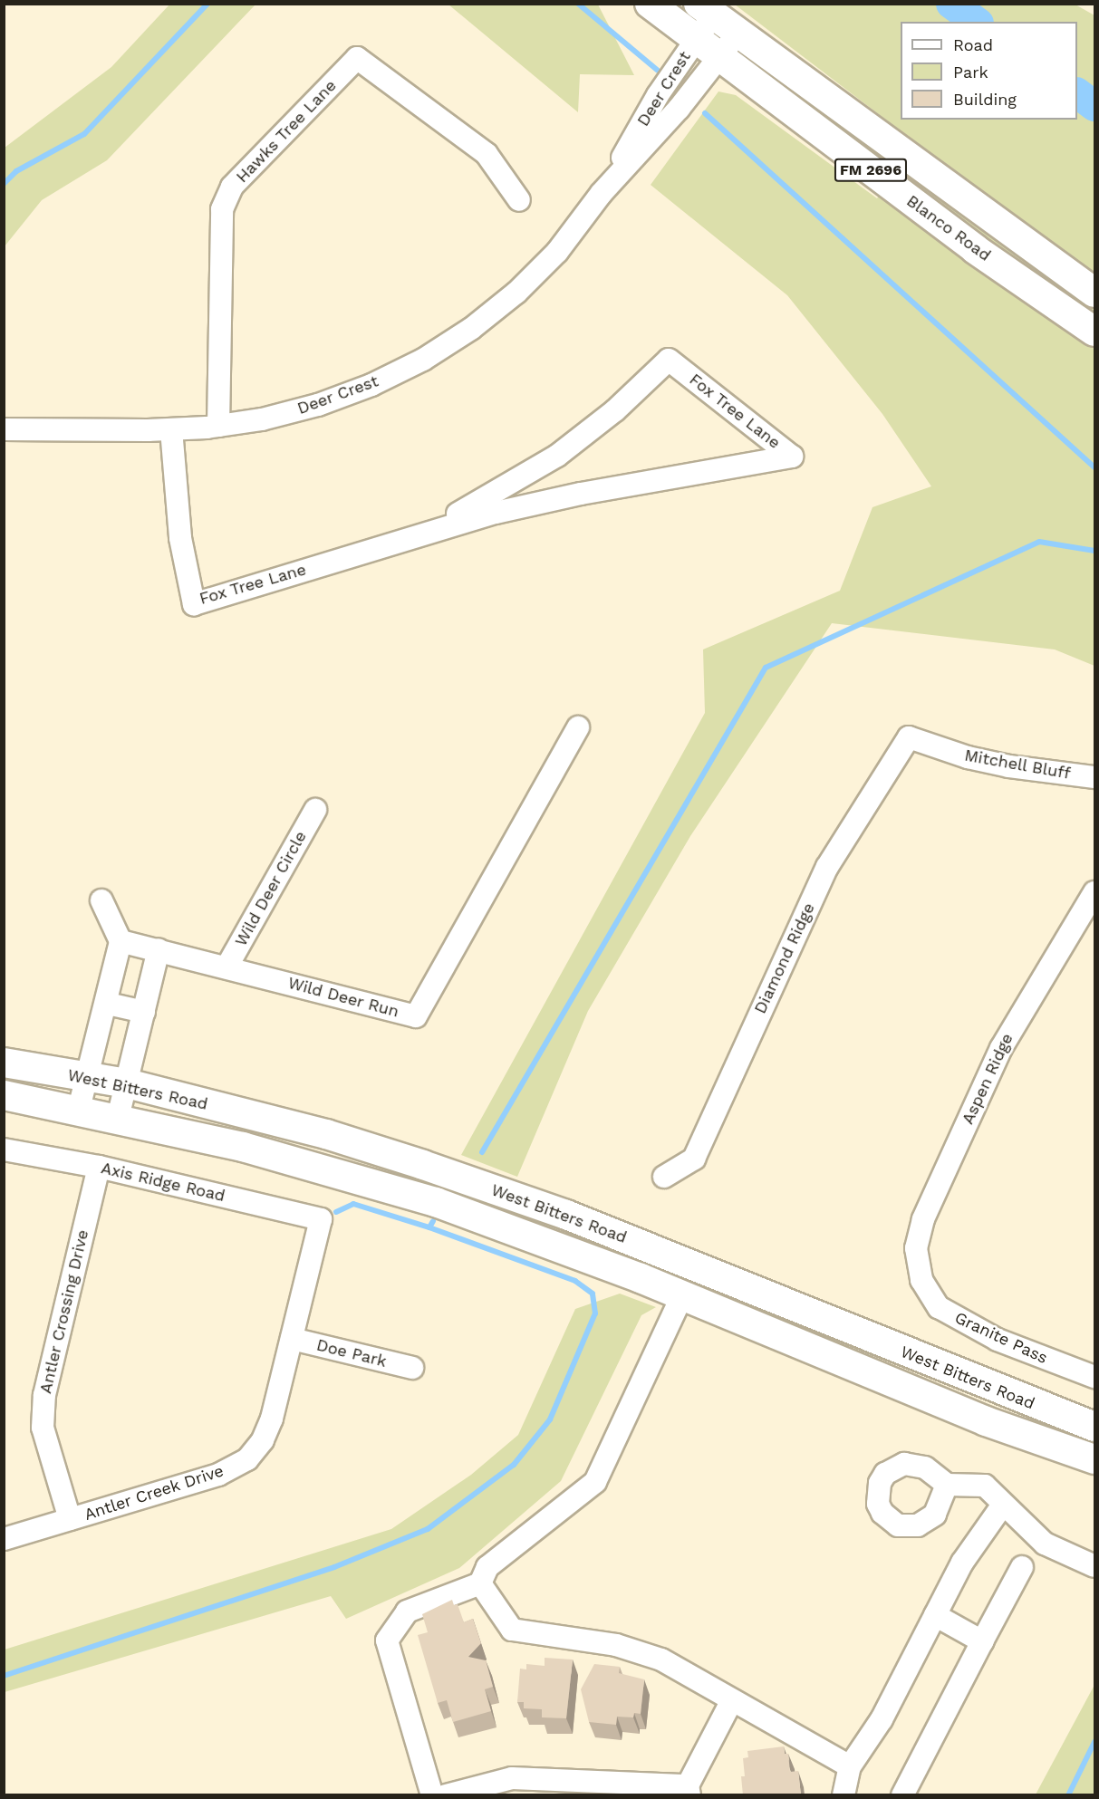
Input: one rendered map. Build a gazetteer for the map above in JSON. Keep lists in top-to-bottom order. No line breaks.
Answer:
{"streets":{"main road":["FM 2696","Blanco Road","West Bitters Road"],"street":["Deer Crest","Hawks Tree Lane","Fox Tree Lane","Mitchell Bluff","Wild Deer Circle","Diamond Ridge","Wild Deer Run","Aspen Ridge","Axis Ridge Road","Antler Crossing Drive","Granite Pass","Doe Park","Antler Creek Drive"]},"crossings":[["Deer Crest","Hawks Tree Lane"],["Deer Crest","Blanco Road"],["Deer Crest","Fox Tree Lane"],["Mitchell Bluff","Diamond Ridge"],["Wild Deer Circle","Wild Deer Run"],["Aspen Ridge","Granite Pass"],["Axis Ridge Road","Antler Crossing Drive"],["Axis Ridge Road","Antler Creek Drive"],["Antler Crossing Drive","Antler Creek Drive"],["Doe Park","Antler Creek Drive"]],"legend":["Road","Park","Building"]}
